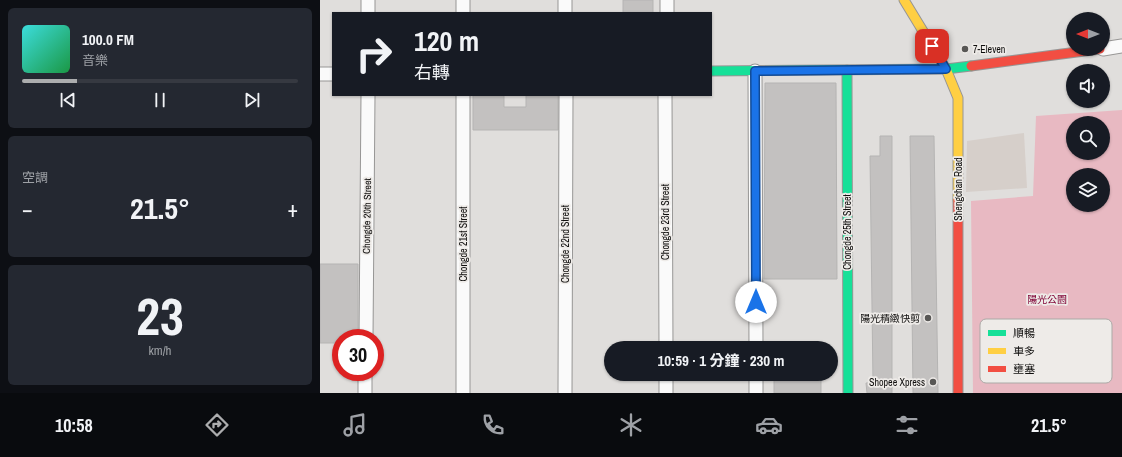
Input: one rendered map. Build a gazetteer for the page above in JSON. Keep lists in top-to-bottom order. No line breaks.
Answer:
{"streets":{"street":["Shengchan Road","Chongde 20th Street","Chongde 23rd Street","Chongde 25th Street","Chongde 21st Street","Chongde 22nd Street"]},"parks":["陽光公園"],"places":["7-Eleven","陽光精緻快剪","Shopee Xpress"],"legend":["順暢","車多","壅塞"],"north":"left","page":{"turn":["120 m","右轉"],"song":["100.0 FM","音樂"],"tile":["空調",["23","km/h"]],"heat":["−","21.5°","+"],"limit":"30","trip":"10:59 · 1 分鐘 · 230 m","tabs":["10:58","21.5°"]}}
